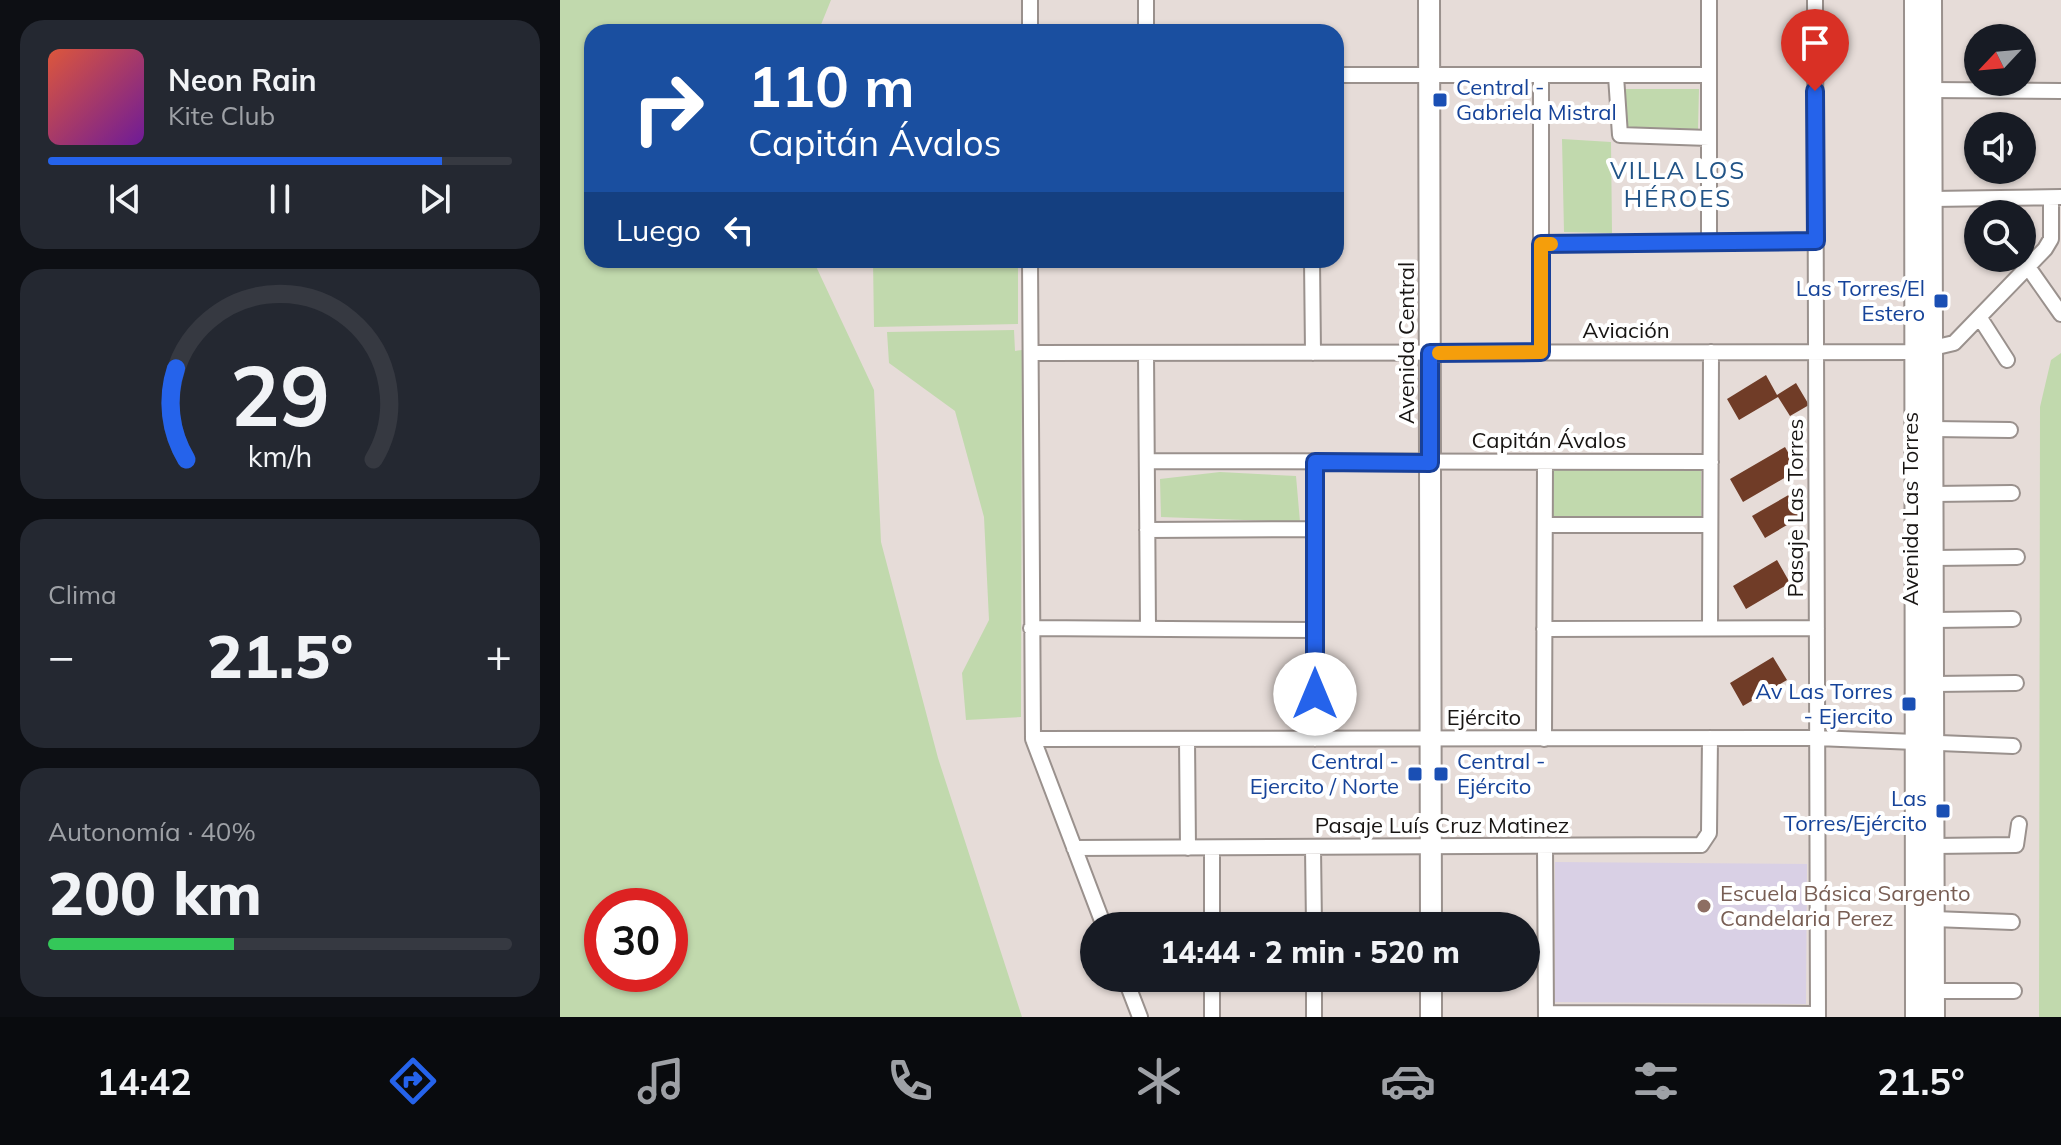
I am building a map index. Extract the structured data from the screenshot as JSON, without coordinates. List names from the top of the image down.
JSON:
{
  "streets": {
    "street": [
      "Aviación",
      "Avenida Central",
      "Capitán Ávalos",
      "Pasaje Las Torres",
      "Avenida Las Torres",
      "Ejército",
      "Pasaje Luís Cruz Matinez"
    ]
  },
  "crossings": [
    ["Aviación", "Avenida Central"],
    ["Aviación", "Pasaje Las Torres"],
    ["Aviación", "Avenida Las Torres"],
    ["Avenida Central", "Capitán Ávalos"],
    ["Avenida Central", "Ejército"],
    ["Avenida Central", "Pasaje Luís Cruz Matinez"],
    ["Pasaje Las Torres", "Ejército"],
    ["Avenida Las Torres", "Ejército"],
    ["Ejército", "Pasaje Luís Cruz Matinez"]
  ],
  "districts": ["VILLA LOS HÉROES"],
  "places": {
    "transit": [
      "Central - Gabriela Mistral",
      "Las Torres/El Estero",
      "Av Las Torres - Ejercito",
      "Central - Ejercito / Norte",
      "Central - Ejército",
      "Las Torres/Ejército"
    ],
    "other": ["Escuela Básica Sargento Candelaria Perez"]
  },
  "north": "bottom left",
  "page": {
    "turn": ["110 m", "Capitán Ávalos"],
    "song": ["Neon Rain", "Kite Club"],
    "then": "Luego",
    "tile": [
      "Clima",
      ["Autonomía · 40%", "200 km"]
    ],
    "heat": ["−", "21.5°", "+"],
    "limit": "30",
    "trip": "14:44 · 2 min · 520 m",
    "tabs": ["14:42", "21.5°"],
    "gauge": ["29", "km/h"]
  }
}
